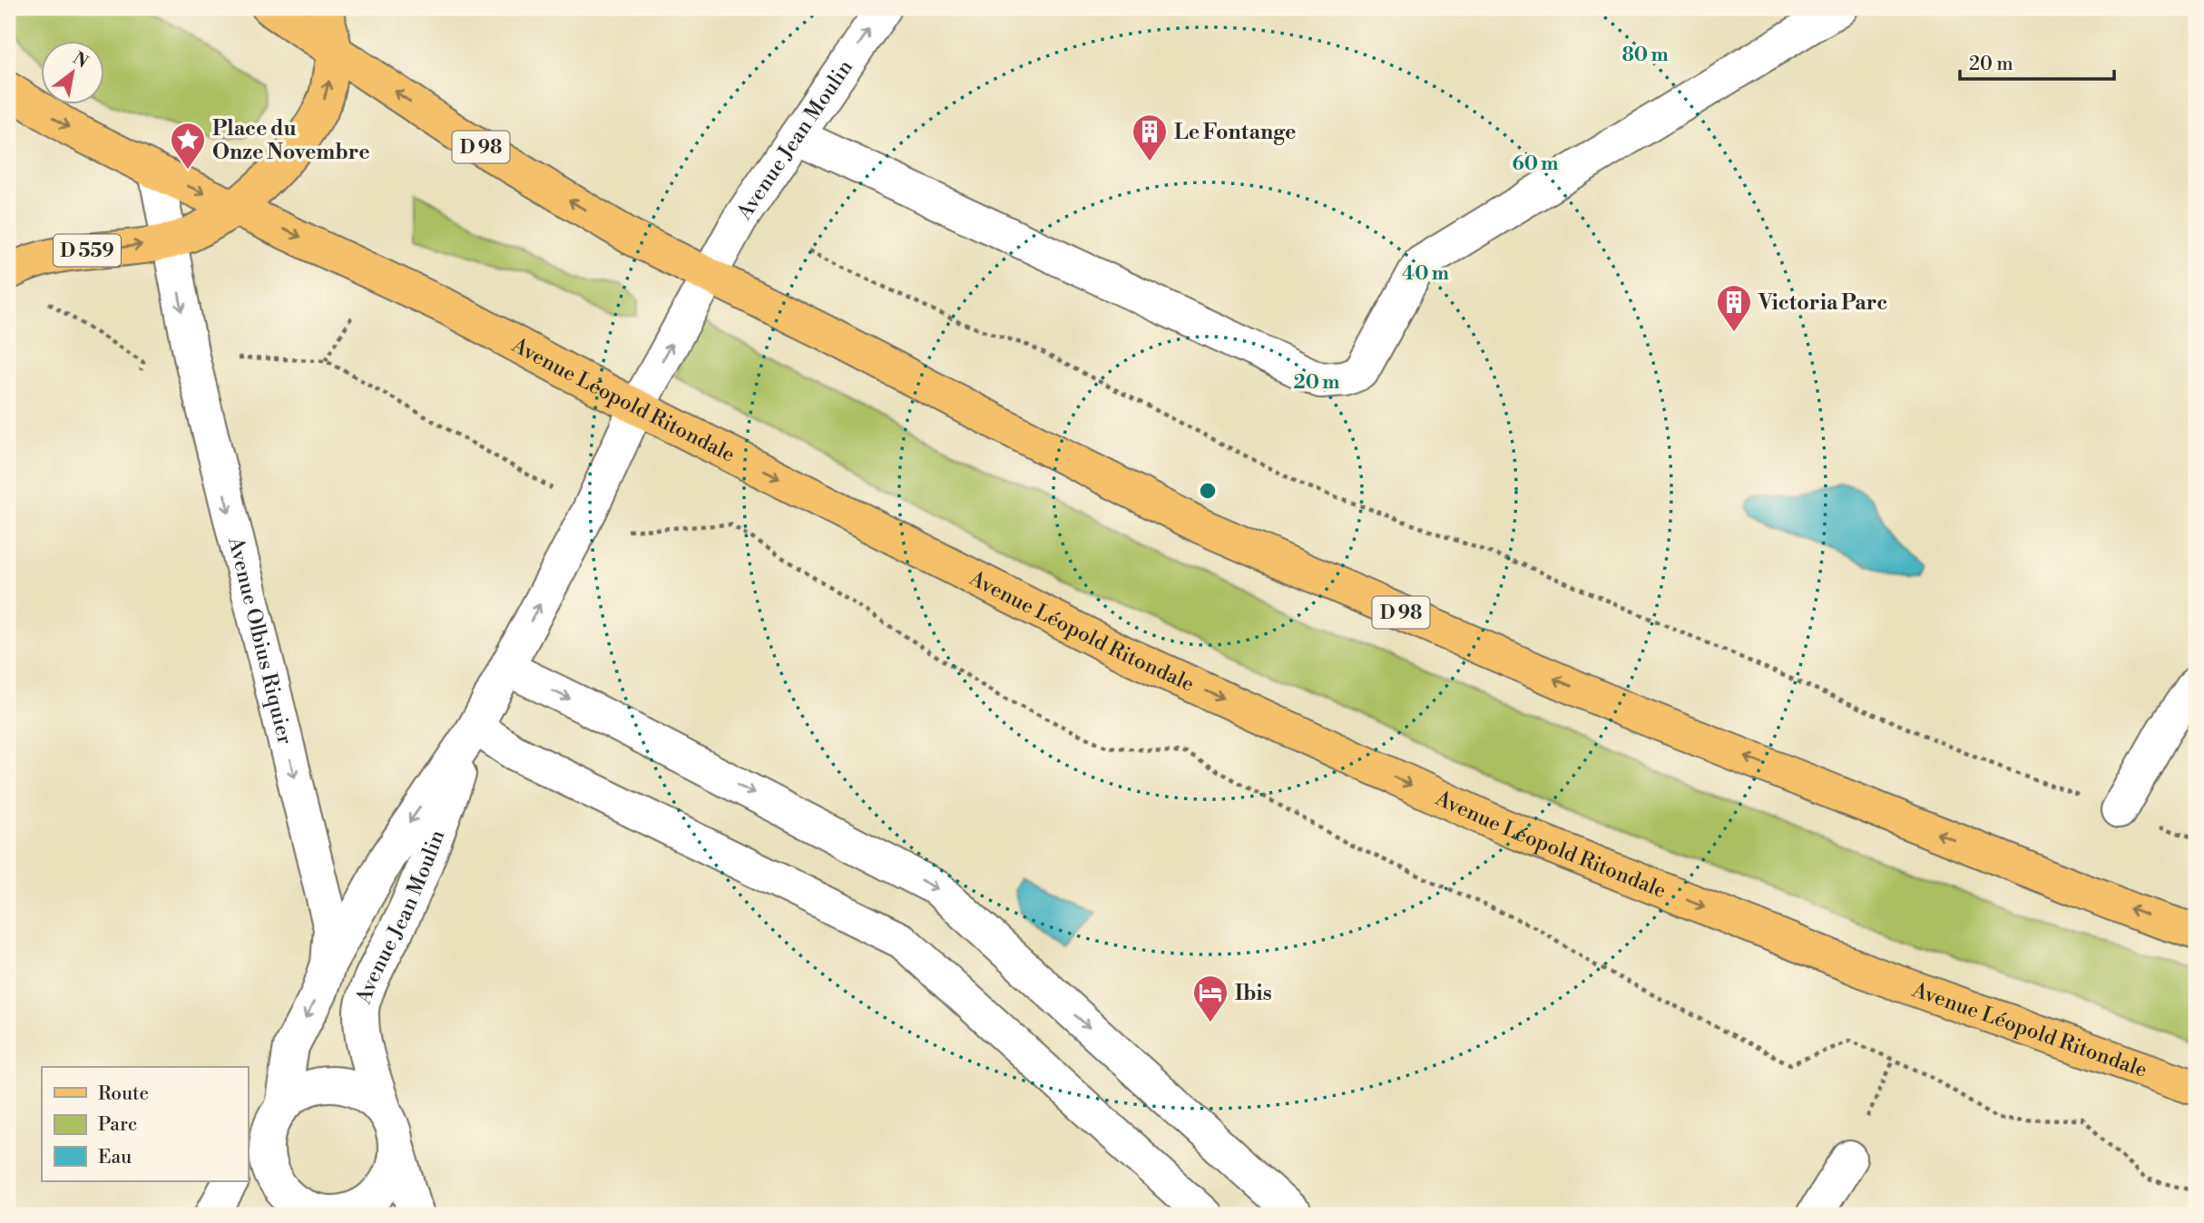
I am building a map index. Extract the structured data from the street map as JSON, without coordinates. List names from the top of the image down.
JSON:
{
  "streets": {
    "main road": ["D 98", "D 559", "Avenue Léopold Ritondale"],
    "street": ["Avenue Jean Moulin", "Avenue Olbius Riquier"]
  },
  "crossings": [
    ["Avenue Jean Moulin", "D 98"],
    ["Avenue Jean Moulin", "Avenue Léopold Ritondale"],
    ["Avenue Jean Moulin", "Avenue Olbius Riquier"],
    ["D 98", "D 559"],
    ["D 559", "Avenue Léopold Ritondale"],
    ["D 559", "Avenue Olbius Riquier"],
    ["Avenue Léopold Ritondale", "Avenue Olbius Riquier"]
  ],
  "one_way": ["Avenue Olbius Riquier"],
  "places": {
    "building": ["Le Fontange", "Victoria Parc"],
    "place": ["Place du Onze Novembre"],
    "hotel": ["Ibis"]
  },
  "legend": ["Route", "Parc", "Eau"],
  "scale_bar": "20 m",
  "north": "top right",
  "rings": [
    "80 m",
    "60 m",
    "40 m",
    "20 m"
  ]
}
